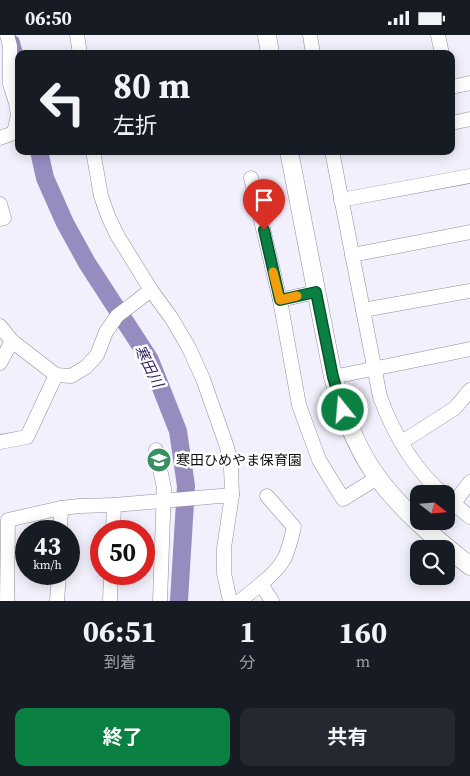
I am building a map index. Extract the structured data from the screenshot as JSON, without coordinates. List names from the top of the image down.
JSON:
{
  "water": ["寒田川"],
  "places": {
    "school or university": ["寒田ひめやま保育園"]
  },
  "north": "right",
  "page": {
    "status": "06:50",
    "turn": ["80 m", "左折"],
    "speed": "43 km/h",
    "limit": "50",
    "eta": [
      "06:51",
      "到着",
      "1",
      "分",
      "160",
      "m"
    ],
    "buttons": ["終了", "共有"]
  }
}
